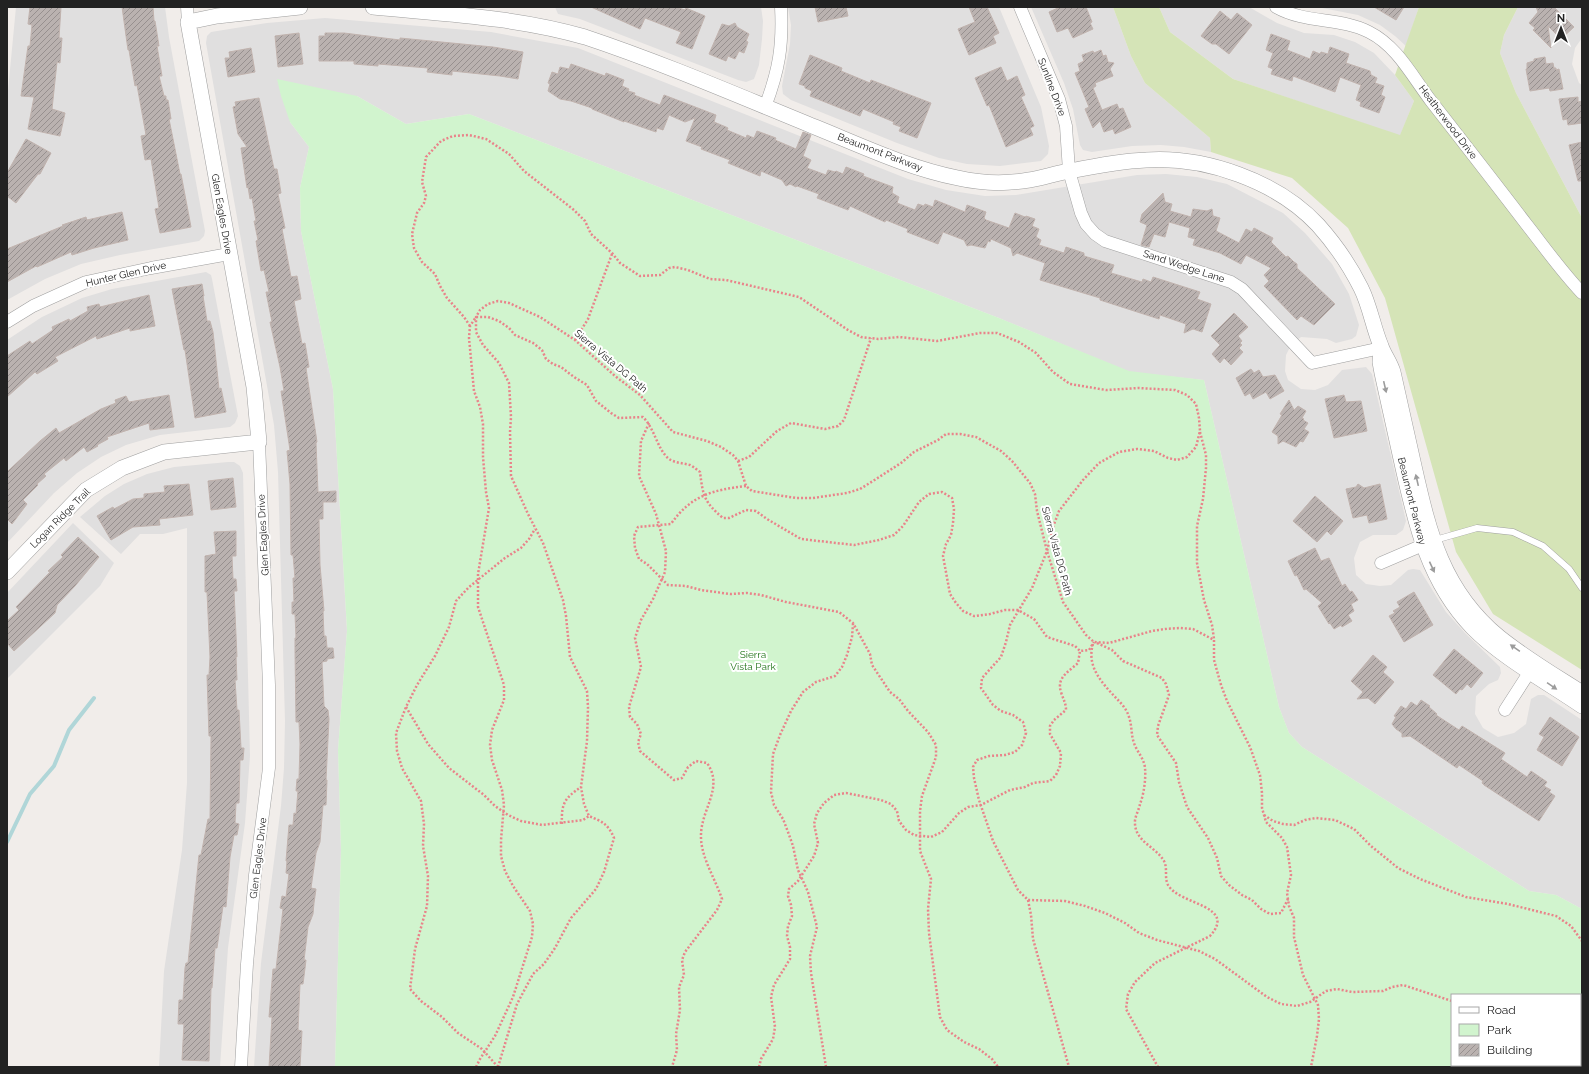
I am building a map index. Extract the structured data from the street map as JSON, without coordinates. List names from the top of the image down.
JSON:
{
  "streets": {
    "street": [
      "Sunline Drive",
      "Heatherwood Drive",
      "Beaumont Parkway",
      "Glen Eagles Drive",
      "Sand Wedge Lane",
      "Hunter Glen Drive",
      "Logan Ridge Trail"
    ],
    "path": ["Sierra Vista DG Path"]
  },
  "crossings": [
    ["Sunline Drive", "Beaumont Parkway"],
    ["Sunline Drive", "Sand Wedge Lane"],
    ["Beaumont Parkway", "Sand Wedge Lane"],
    ["Glen Eagles Drive", "Hunter Glen Drive"],
    ["Glen Eagles Drive", "Logan Ridge Trail"]
  ],
  "parks": ["Sierra Vista Park"],
  "legend": ["Road", "Park", "Building"],
  "north": "top"
}
